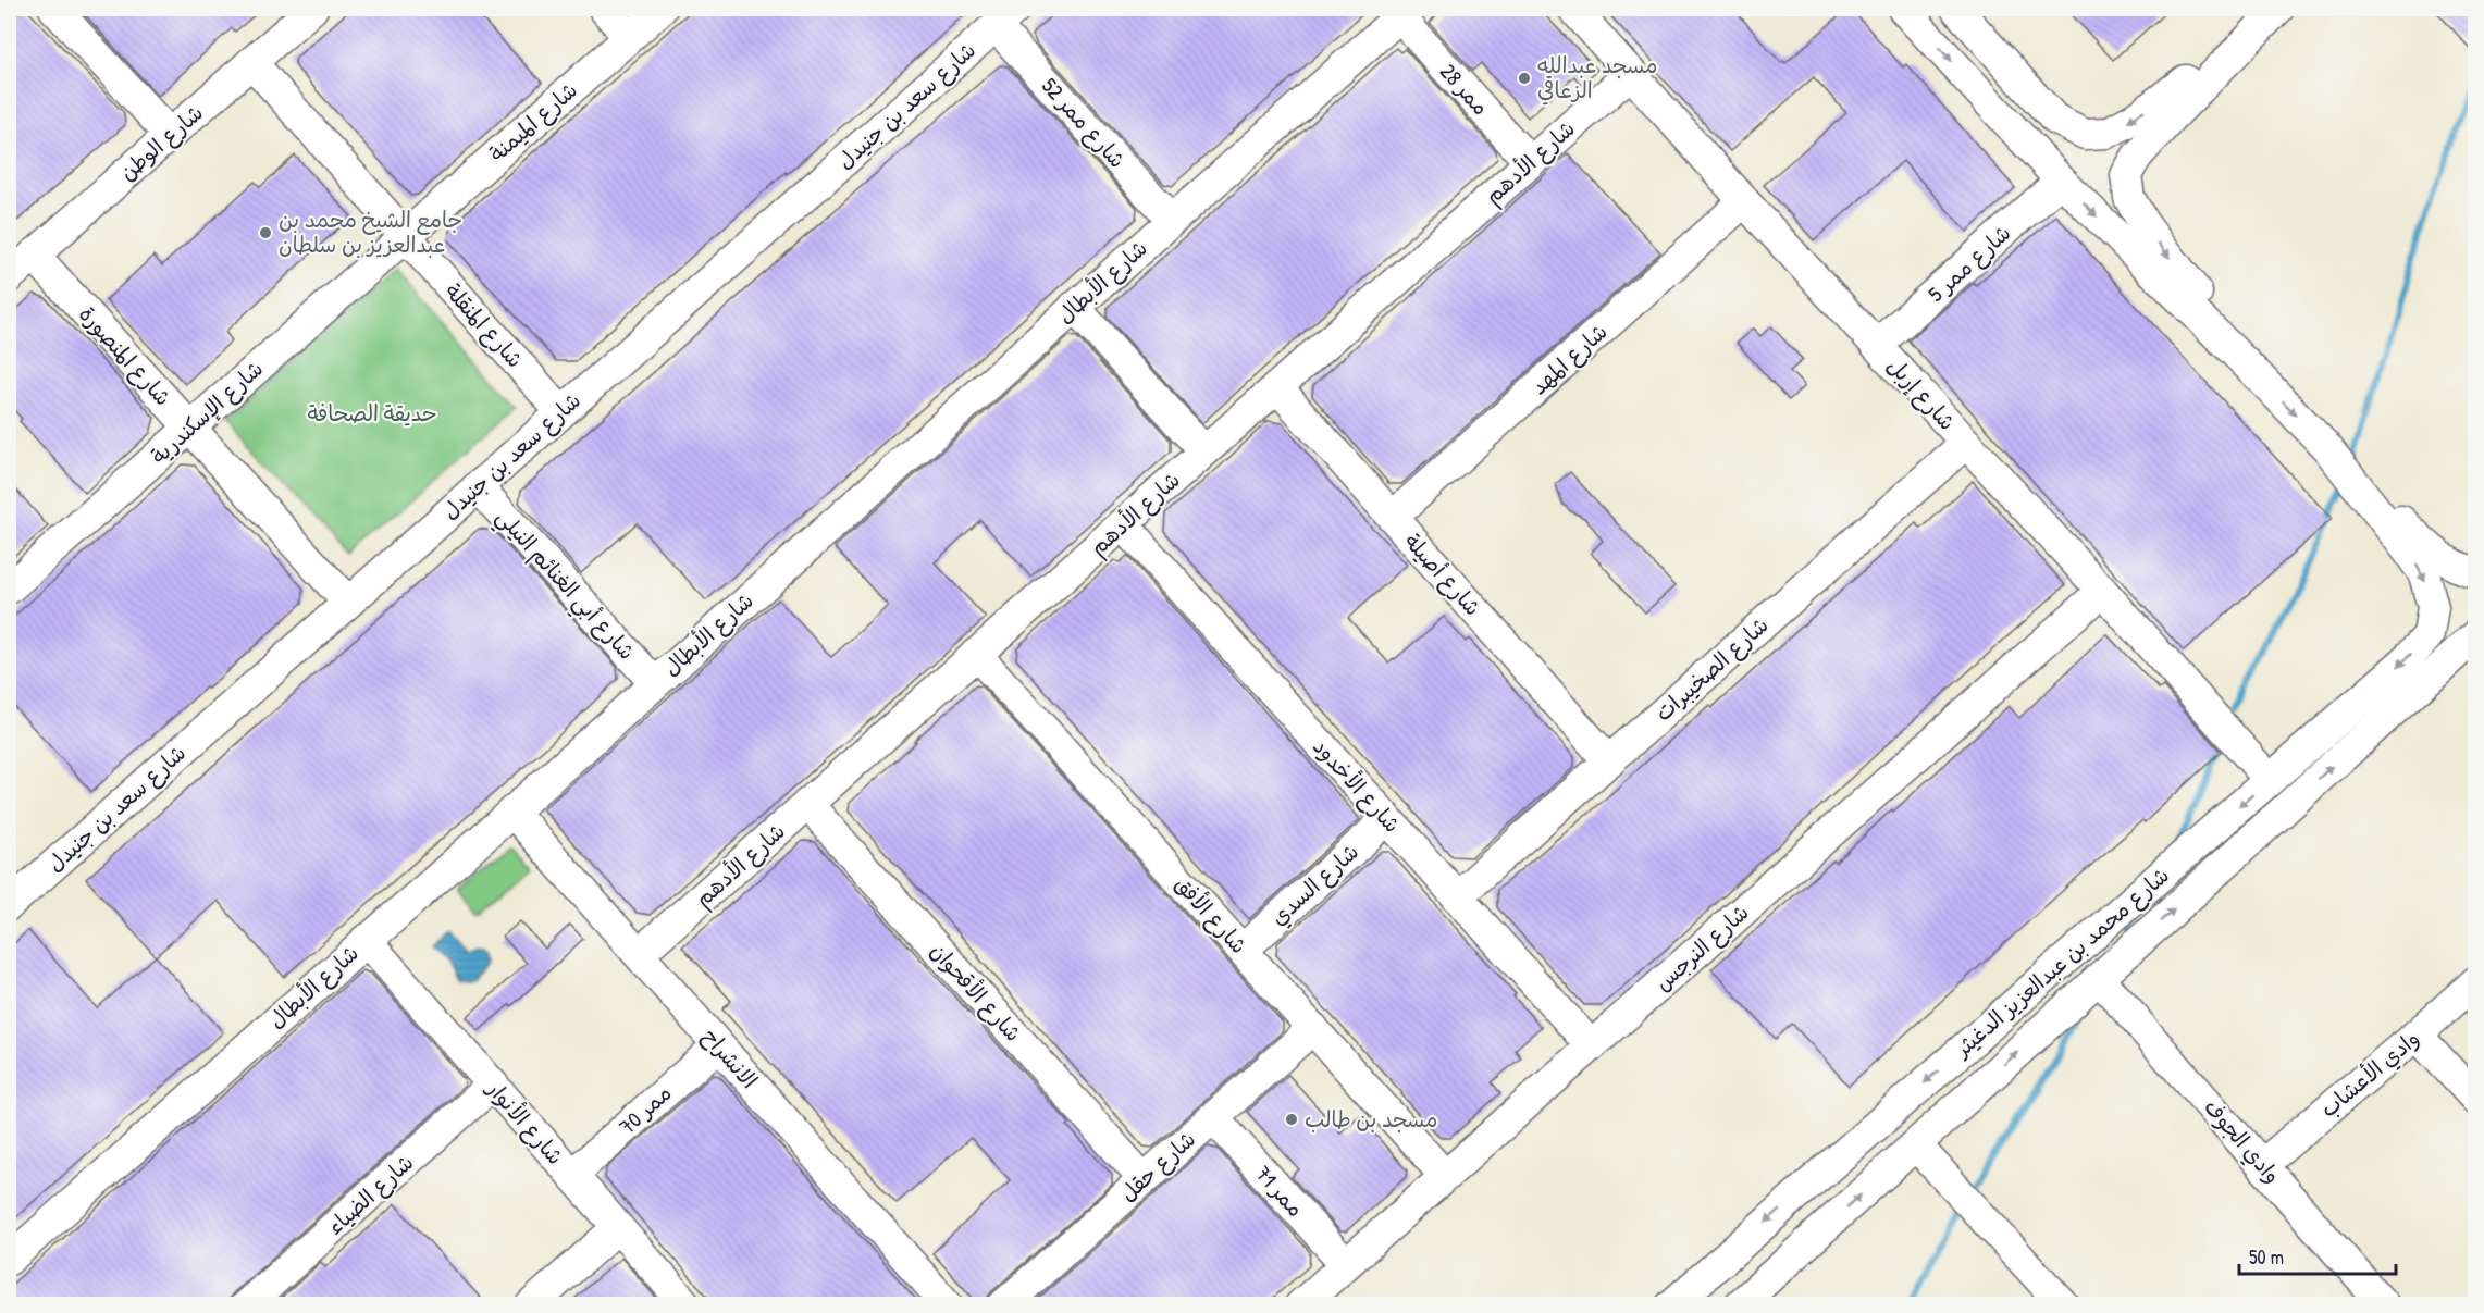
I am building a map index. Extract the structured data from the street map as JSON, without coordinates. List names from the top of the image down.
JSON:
{
  "streets": {
    "street": [
      "ممر 28",
      "شارع سعد بن جنيدل",
      "شارع الميمنة",
      "شارع ممر 52",
      "شارع الوطن",
      "شارع الأدهم",
      "شارع ممر 5",
      "شارع الأبطال",
      "شارع المنقلة",
      "شارع المنصورة",
      "شارع المهد",
      "شارع إربل",
      "شارع الإسكندرية",
      "شارع أصيلة",
      "شارع أبي الغنائم النيلي",
      "شارع الصخيبرات",
      "شارع الأخدود",
      "شارع السدي",
      "شارع الأفق",
      "شارع النرجس",
      "شارع محمد بن عبدالعزيز الدغيثر",
      "شارع الأقحوان",
      "الانشراح",
      "وادي الأعشاب",
      "ممر 70",
      "شارع الأنوار",
      "وادي الجوف",
      "شارع حقل",
      "ممر 71",
      "شارع الضياء"
    ]
  },
  "crossings": [
    ["ممر 28", "شارع الأدهم"],
    ["ممر 28", "شارع الأبطال"],
    ["شارع سعد بن جنيدل", "شارع ممر 52"],
    ["شارع سعد بن جنيدل", "شارع المنقلة"],
    ["شارع سعد بن جنيدل", "شارع المنصورة"],
    ["شارع سعد بن جنيدل", "شارع أبي الغنائم النيلي"],
    ["شارع الميمنة", "شارع المنقلة"],
    ["شارع الميمنة", "شارع الإسكندرية"],
    ["شارع ممر 52", "شارع الأبطال"],
    ["شارع الوطن", "شارع المنقلة"],
    ["شارع الوطن", "شارع المنصورة"],
    ["شارع الأدهم", "شارع إربل"],
    ["شارع الأدهم", "شارع أصيلة"],
    ["شارع الأدهم", "شارع الأخدود"],
    ["شارع الأدهم", "شارع الأفق"],
    ["شارع الأدهم", "شارع الأقحوان"],
    ["شارع الأدهم", "الانشراح"],
    ["شارع ممر 5", "شارع إربل"],
    ["شارع الأبطال", "شارع أبي الغنائم النيلي"],
    ["شارع الأبطال", "الانشراح"],
    ["شارع الأبطال", "شارع الأنوار"],
    ["شارع المنقلة", "شارع الإسكندرية"],
    ["شارع المنصورة", "شارع الإسكندرية"],
    ["شارع المهد", "شارع إربل"],
    ["شارع المهد", "شارع أصيلة"],
    ["شارع إربل", "شارع الصخيبرات"],
    ["شارع إربل", "شارع النرجس"],
    ["شارع إربل", "شارع محمد بن عبدالعزيز الدغيثر"],
    ["شارع أصيلة", "شارع الصخيبرات"],
    ["شارع الصخيبرات", "شارع الأخدود"],
    ["شارع الأخدود", "شارع السدي"],
    ["شارع الأخدود", "شارع النرجس"],
    ["شارع السدي", "شارع الأفق"],
    ["شارع الأفق", "شارع النرجس"],
    ["شارع الأفق", "شارع حقل"],
    ["شارع النرجس", "ممر 71"],
    ["شارع محمد بن عبدالعزيز الدغيثر", "وادي الجوف"],
    ["شارع الأقحوان", "شارع حقل"],
    ["الانشراح", "ممر 70"],
    ["وادي الأعشاب", "وادي الجوف"],
    ["ممر 70", "شارع الأنوار"],
    ["شارع الأنوار", "شارع الضياء"],
    ["شارع حقل", "ممر 71"]
  ],
  "parks": ["حديقة الصحافة"],
  "places": ["مسجد عبدالله الزعاقي", "جامع الشيخ محمد بن عبدالعزيز بن سلطان", "مسجد بن طالب"],
  "scale_bar": "50 m"
}
